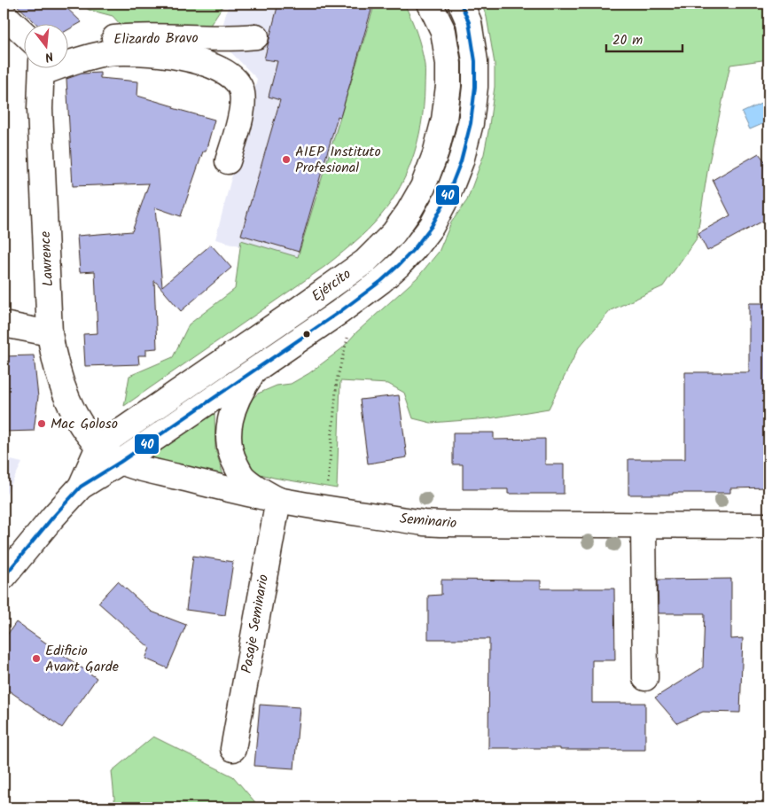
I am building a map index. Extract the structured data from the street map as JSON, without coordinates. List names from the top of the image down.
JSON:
{
  "streets": {
    "street": [
      "Elizardo Bravo",
      "Lawrence",
      "Ejército",
      "Seminario",
      "Pasaje Seminario"
    ]
  },
  "crossings": [
    ["Lawrence", "Ejército"],
    ["Lawrence", "Seminario"],
    ["Ejército", "Seminario"],
    ["Seminario", "Pasaje Seminario"]
  ],
  "places": ["AIEP Instituto Profesional", "Mac Goloso", "Edificio Avant Garde"],
  "lines": ["transit line 40"],
  "scale_bar": "20 m",
  "north": "bottom"
}
